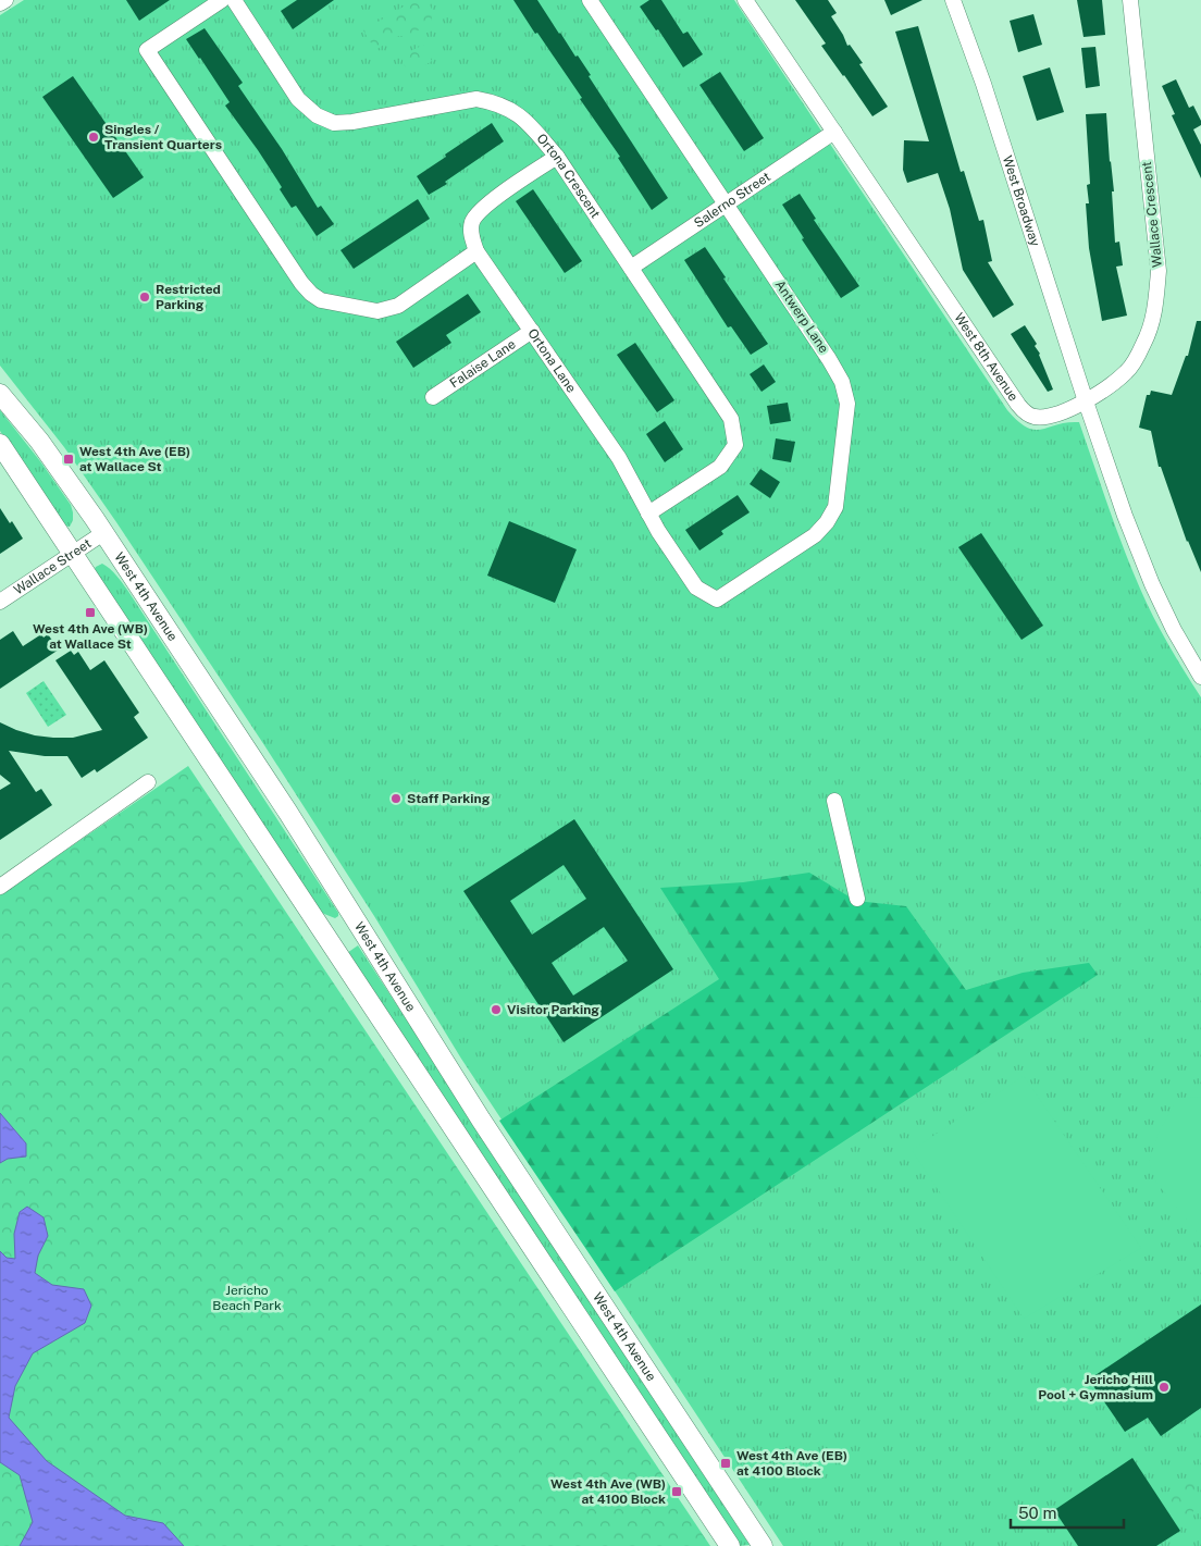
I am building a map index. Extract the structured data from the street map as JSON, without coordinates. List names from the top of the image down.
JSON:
{
  "streets": {
    "main road": ["West 4th Avenue"],
    "street": [
      "Ortona Crescent",
      "Salerno Street",
      "West Broadway",
      "Wallace Crescent",
      "Antwerp Lane",
      "West 8th Avenue",
      "Ortona Lane",
      "Falaise Lane",
      "Wallace Street"
    ]
  },
  "crossings": [
    ["Ortona Crescent", "Salerno Street"],
    ["Ortona Crescent", "Ortona Lane"],
    ["Salerno Street", "Antwerp Lane"],
    ["Salerno Street", "West 8th Avenue"],
    ["West Broadway", "Wallace Crescent"],
    ["West Broadway", "West 8th Avenue"],
    ["Wallace Crescent", "West 8th Avenue"],
    ["Antwerp Lane", "Ortona Lane"],
    ["Ortona Lane", "Falaise Lane"],
    ["Wallace Street", "West 4th Avenue"]
  ],
  "parks": ["Jericho Beach Park"],
  "places": {
    "other": [
      "Singles / Transient Quarters",
      "Restricted Parking",
      "Staff Parking",
      "Visitor Parking",
      "Jericho Hill Pool + Gymnasium"
    ],
    "transit": [
      "West 4th Ave (EB) at Wallace St",
      "West 4th Ave (WB) at Wallace St",
      "West 4th Ave (EB) at 4100 Block",
      "West 4th Ave (WB) at 4100 Block"
    ]
  },
  "scale_bar": "50 m"
}
